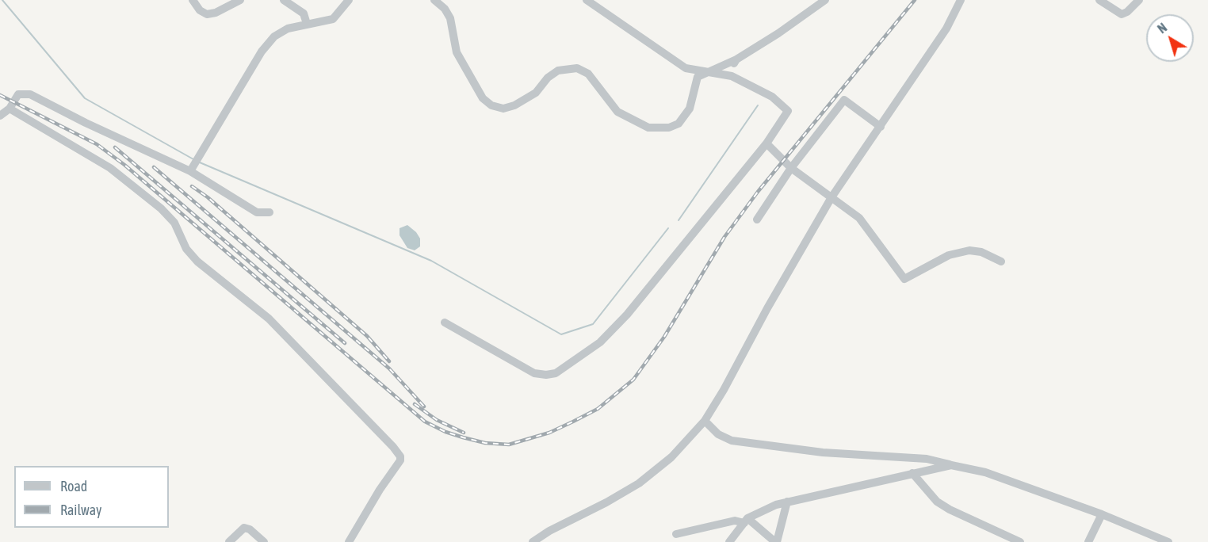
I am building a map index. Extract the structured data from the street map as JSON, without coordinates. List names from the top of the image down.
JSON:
{
  "legend": ["Road", "Railway"],
  "north": "top left"
}
